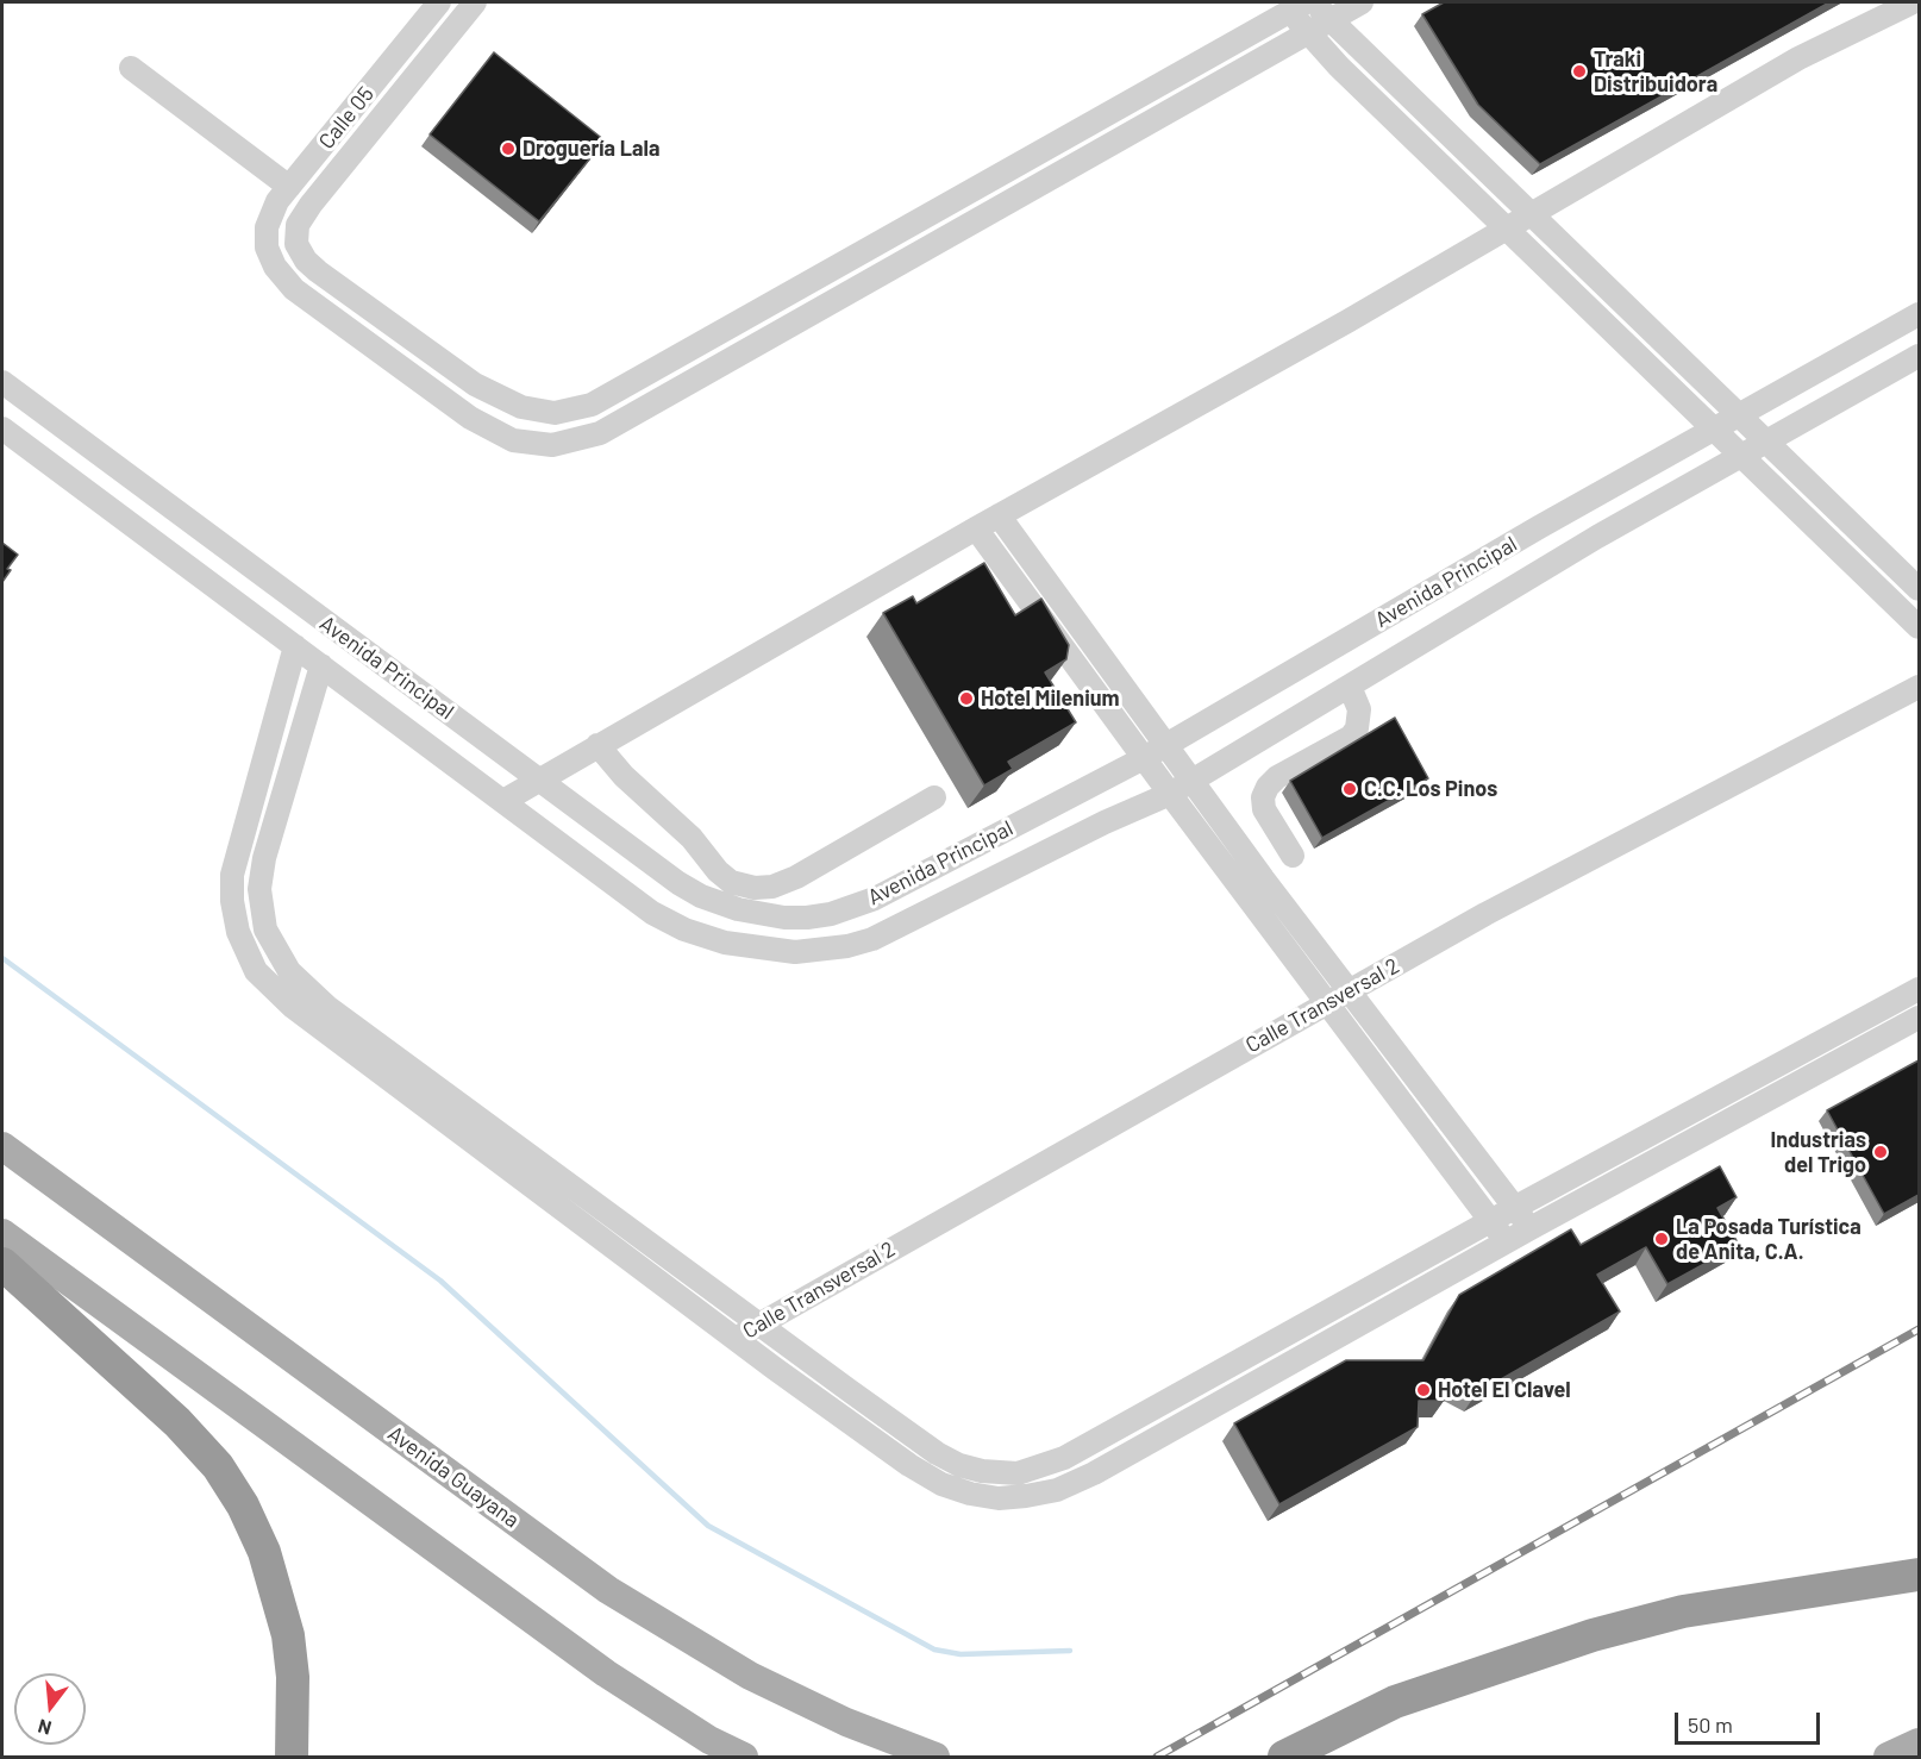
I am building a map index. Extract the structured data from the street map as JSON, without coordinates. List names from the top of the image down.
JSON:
{
  "streets": {
    "main road": ["Avenida Guayana"],
    "street": ["Calle 05", "Avenida Principal", "Calle Transversal 2"]
  },
  "places": [
    "Traki Distribuidora",
    "Droguería Lala",
    "Hotel Milenium",
    "C.C. Los Pinos",
    "Industrias del Trigo",
    "La Posada Turística de Anita, C.A.",
    "Hotel El Clavel"
  ],
  "scale_bar": "50 m",
  "north": "bottom"
}
